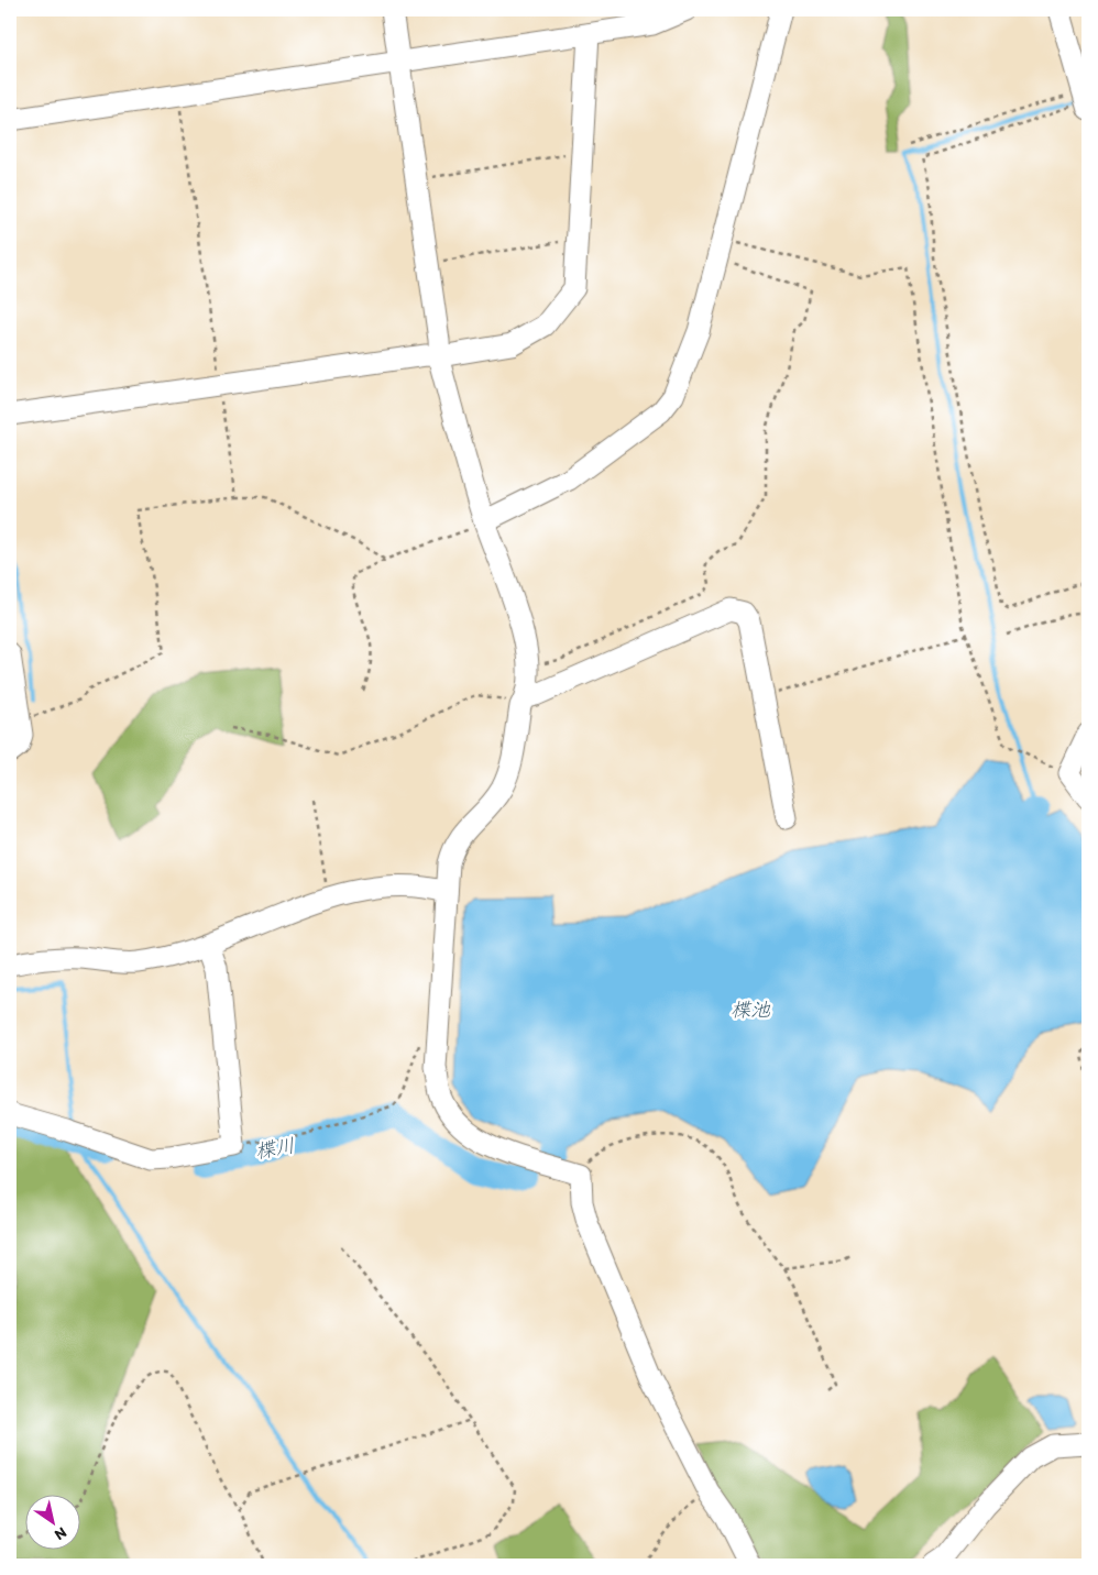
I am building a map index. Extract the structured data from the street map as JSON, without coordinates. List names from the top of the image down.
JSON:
{
  "water": ["楪池", "楪川"],
  "north": "bottom right"
}
